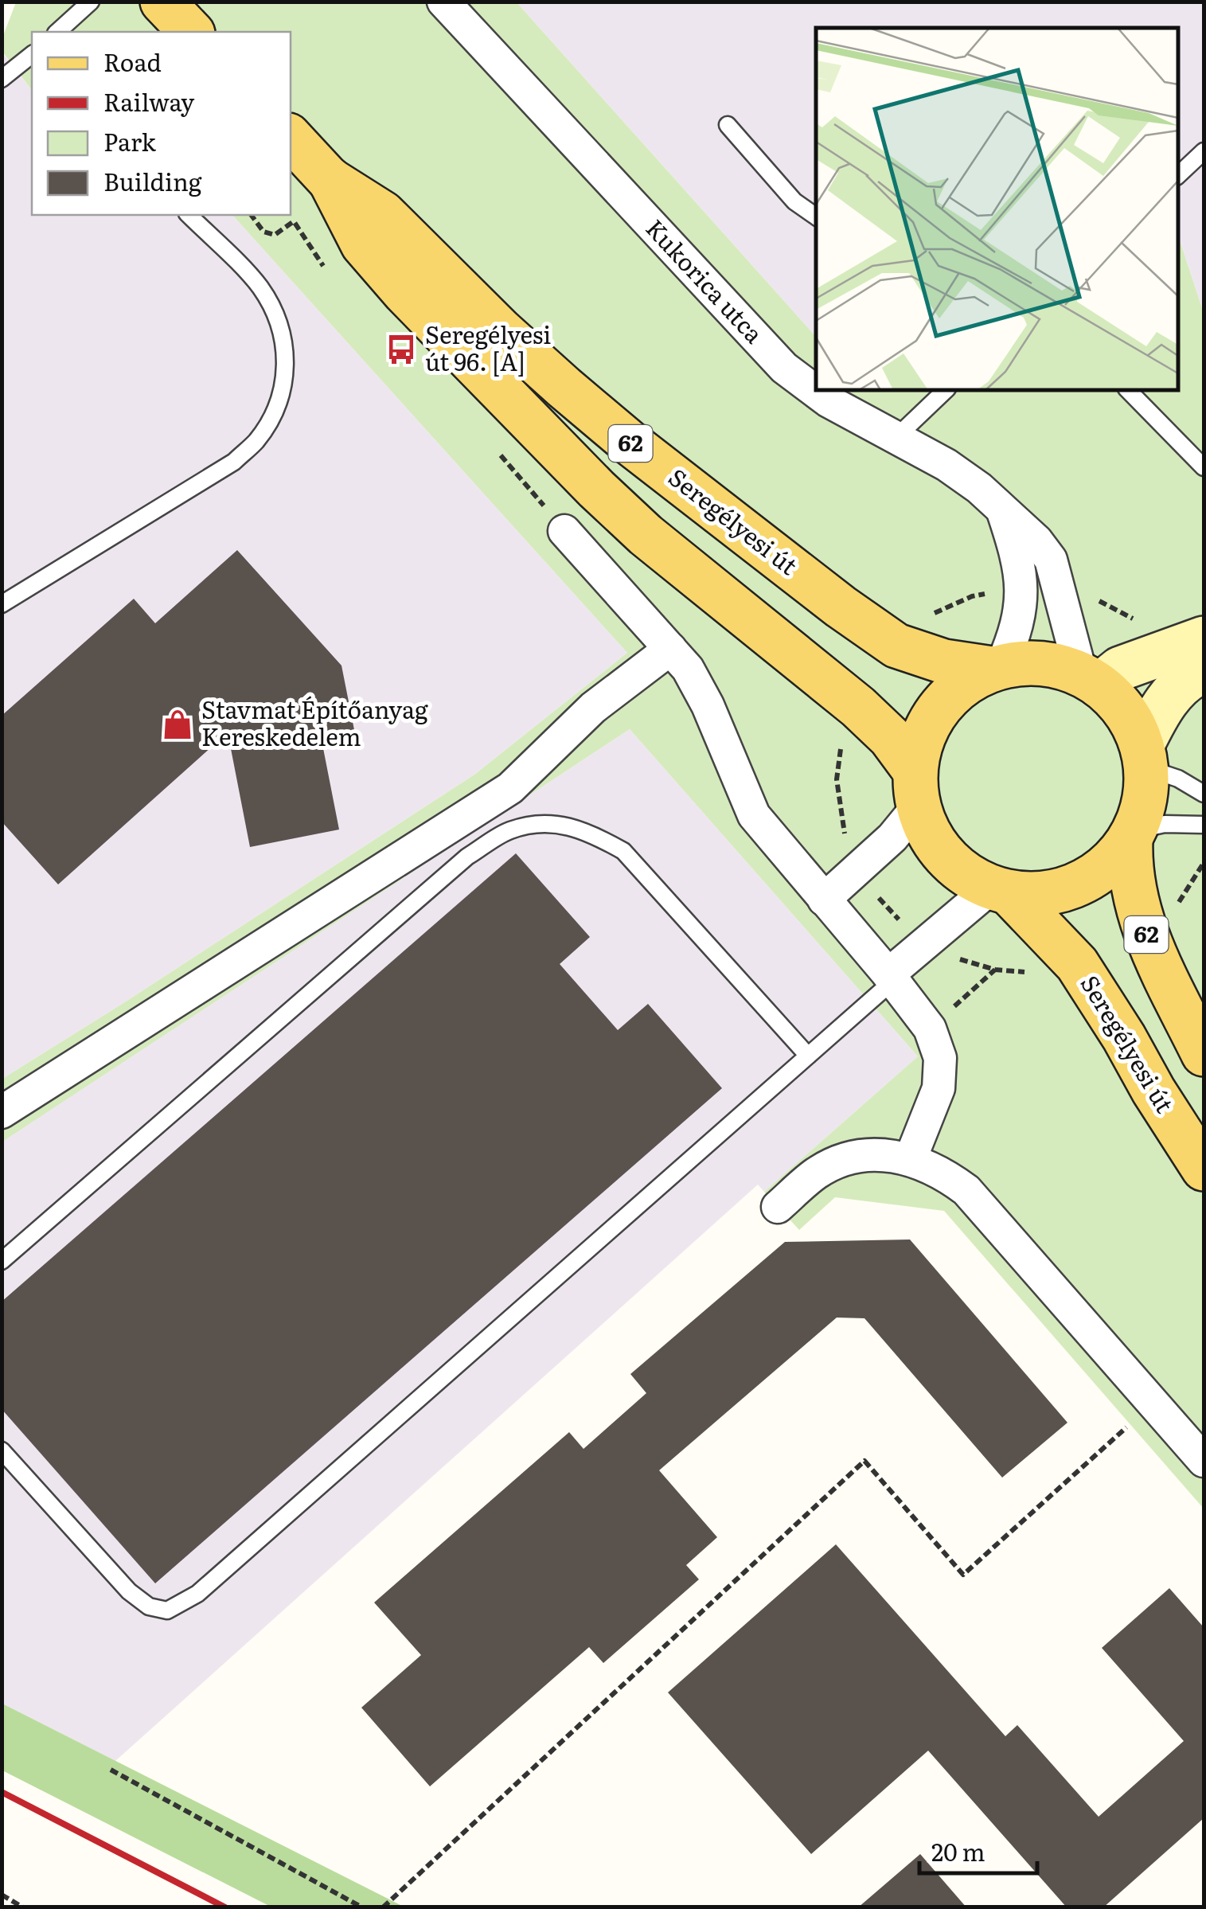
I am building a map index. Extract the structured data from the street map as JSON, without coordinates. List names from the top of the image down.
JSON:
{
  "streets": {
    "main road": ["62", "Seregélyesi út"],
    "street": ["Kukorica utca"]
  },
  "crossings": [
    ["Kukorica utca", "62"],
    ["Kukorica utca", "Seregélyesi út"],
    ["62", "Seregélyesi út"]
  ],
  "places": {
    "bus stop": ["Seregélyesi út 96. [A]"],
    "shop": ["Stavmat Építőanyag Kereskedelem"]
  },
  "legend": [
    "Road",
    "Railway",
    "Park",
    "Building"
  ],
  "scale_bar": "20 m"
}
